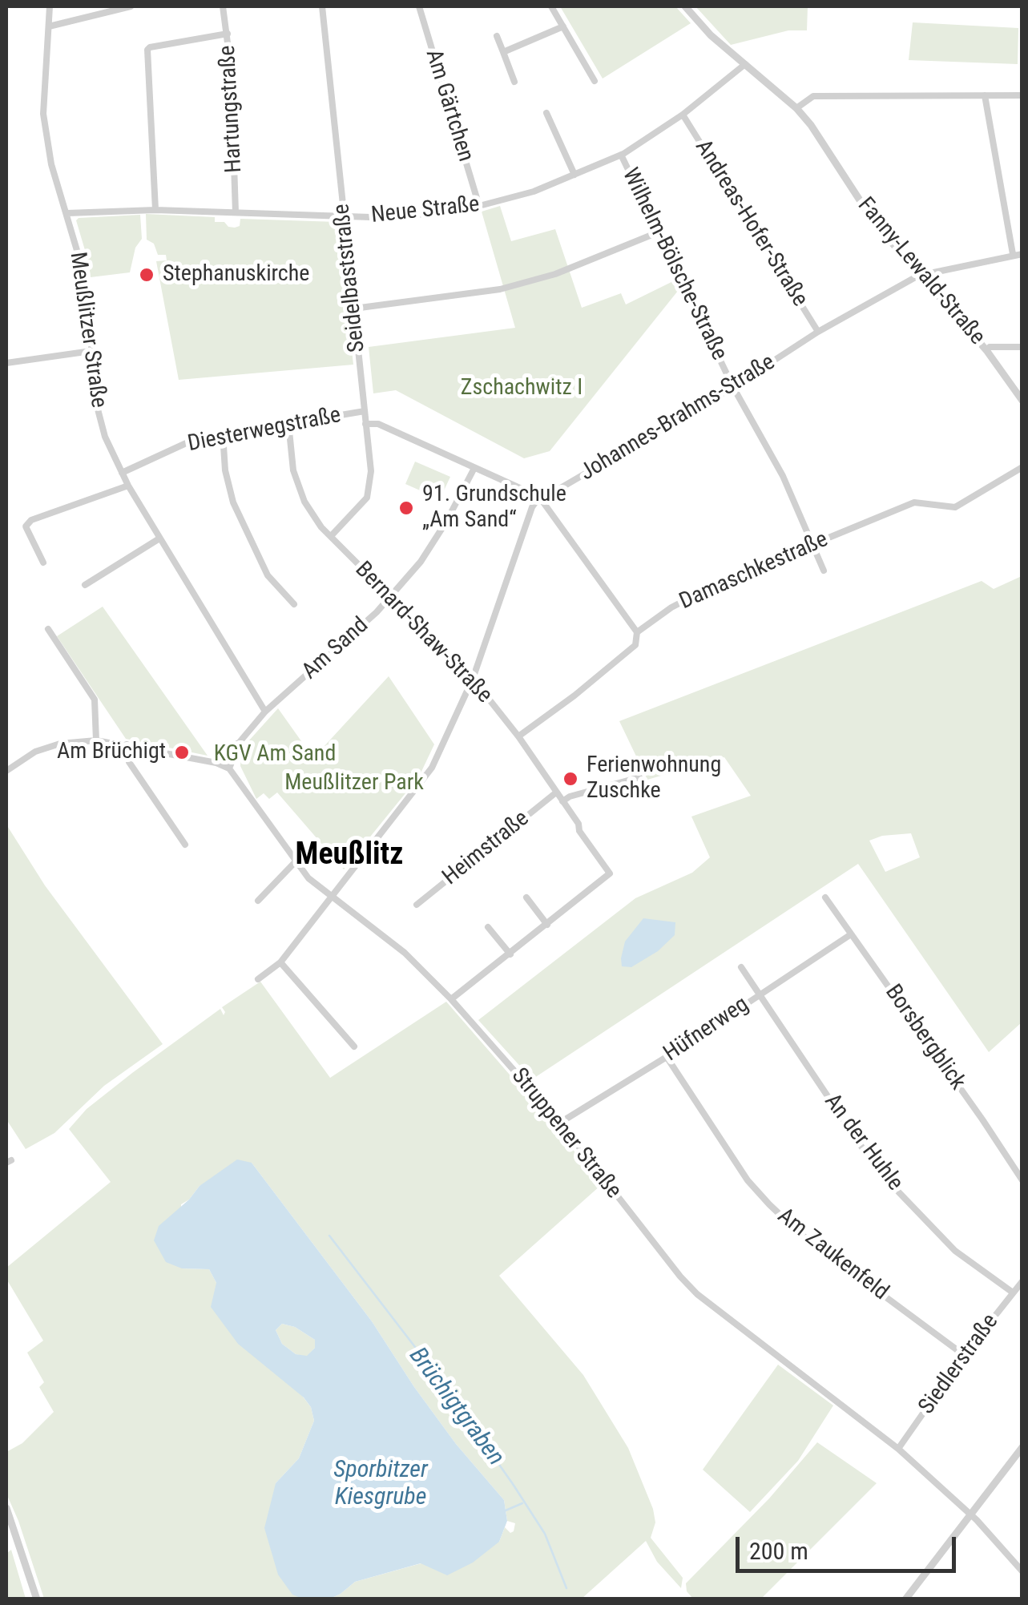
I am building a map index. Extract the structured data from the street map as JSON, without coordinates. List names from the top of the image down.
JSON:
{
  "streets": {
    "street": [
      "Am Gärtchen",
      "Hartungstraße",
      "Neue Straße",
      "Andreas-Hofer-Straße",
      "Wilhelm-Bölsche-Straße",
      "Fanny-Lewald-Straße",
      "Seidelbaststraße",
      "Meußlitzer Straße",
      "Johannes-Brahms-Straße",
      "Diesterwegstraße",
      "Damaschkestraße",
      "Bernard-Shaw-Straße",
      "Am Sand",
      "Heimstraße",
      "Hüfnerweg",
      "Borsbergblick",
      "Struppener Straße",
      "An der Huhle",
      "Am Zaukenfeld",
      "Siedlerstraße"
    ]
  },
  "crossings": [
    ["Am Gärtchen", "Neue Straße"],
    ["Hartungstraße", "Neue Straße"],
    ["Neue Straße", "Andreas-Hofer-Straße"],
    ["Neue Straße", "Wilhelm-Bölsche-Straße"],
    ["Neue Straße", "Fanny-Lewald-Straße"],
    ["Neue Straße", "Seidelbaststraße"],
    ["Neue Straße", "Meußlitzer Straße"],
    ["Andreas-Hofer-Straße", "Johannes-Brahms-Straße"],
    ["Wilhelm-Bölsche-Straße", "Johannes-Brahms-Straße"],
    ["Wilhelm-Bölsche-Straße", "Damaschkestraße"],
    ["Fanny-Lewald-Straße", "Johannes-Brahms-Straße"],
    ["Seidelbaststraße", "Diesterwegstraße"],
    ["Seidelbaststraße", "Bernard-Shaw-Straße"],
    ["Meußlitzer Straße", "Diesterwegstraße"],
    ["Meußlitzer Straße", "Am Sand"],
    ["Diesterwegstraße", "Bernard-Shaw-Straße"],
    ["Damaschkestraße", "Bernard-Shaw-Straße"],
    ["Bernard-Shaw-Straße", "Am Sand"],
    ["Bernard-Shaw-Straße", "Heimstraße"],
    ["Am Sand", "Struppener Straße"],
    ["Hüfnerweg", "Borsbergblick"],
    ["Hüfnerweg", "Struppener Straße"],
    ["Hüfnerweg", "An der Huhle"],
    ["Hüfnerweg", "Am Zaukenfeld"],
    ["Struppener Straße", "Siedlerstraße"],
    ["An der Huhle", "Siedlerstraße"],
    ["Am Zaukenfeld", "Siedlerstraße"]
  ],
  "districts": ["Meußlitz"],
  "water": ["Brüchigtgraben", "Sporbitzer Kiesgrube"],
  "parks": ["Zschachwitz I", "KGV Am Sand", "Meußlitzer Park"],
  "places": [
    "Stephanuskirche",
    "91. Grundschule „Am Sand“",
    "Am Brüchigt",
    "Ferienwohnung Zuschke"
  ],
  "scale_bar": "200 m"
}
